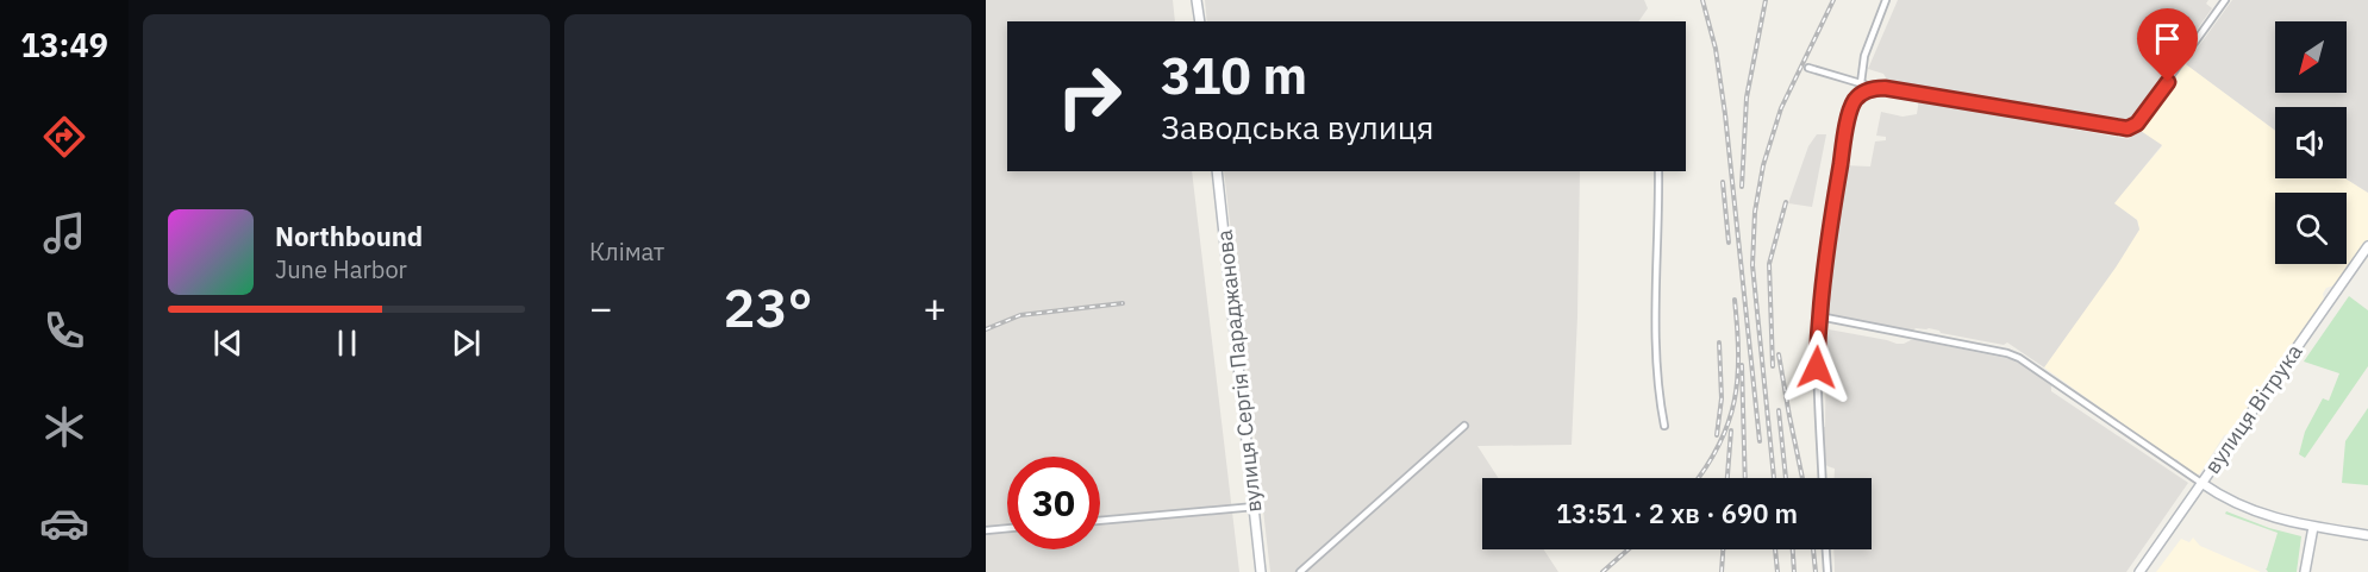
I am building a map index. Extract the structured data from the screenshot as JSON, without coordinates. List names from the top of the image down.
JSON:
{
  "streets": {
    "main road": ["вулиця Сергія Параджанова", "вулиця Вітрука"]
  },
  "north": "bottom left",
  "page": {
    "tabs": "13:49",
    "tile": "Клімат",
    "turn": ["310 m", "Заводська вулиця"],
    "song": ["Northbound", "June Harbor"],
    "heat": ["−", "23°", "+"],
    "limit": "30",
    "trip": "13:51 · 2 хв · 690 m"
  }
}
